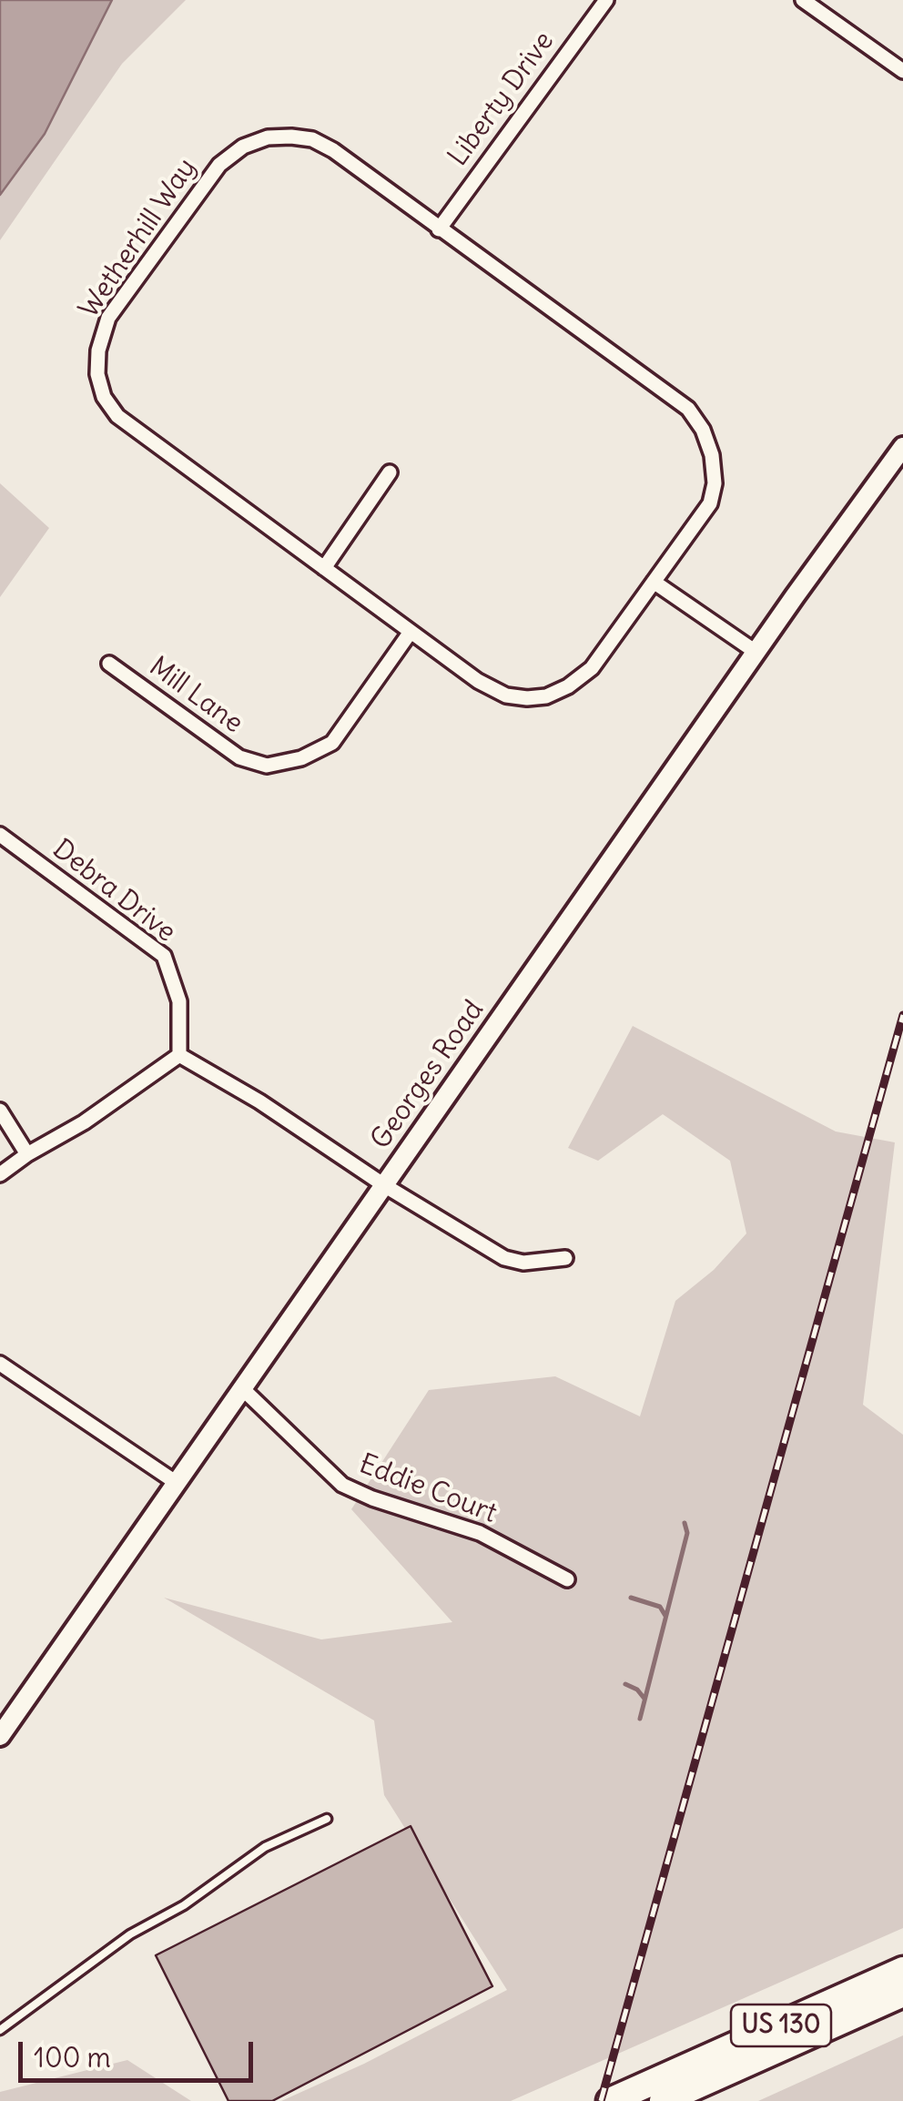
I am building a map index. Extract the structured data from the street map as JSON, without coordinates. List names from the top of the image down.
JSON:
{
  "streets": {
    "highway": ["US 130"],
    "street": [
      "Liberty Drive",
      "Wetherhill Way",
      "Mill Lane",
      "Debra Drive",
      "Georges Road",
      "Eddie Court"
    ]
  },
  "crossings": [
    ["Liberty Drive", "Wetherhill Way"],
    ["Wetherhill Way", "Mill Lane"],
    ["Georges Road", "Eddie Court"]
  ],
  "scale_bar": "100 m"
}
